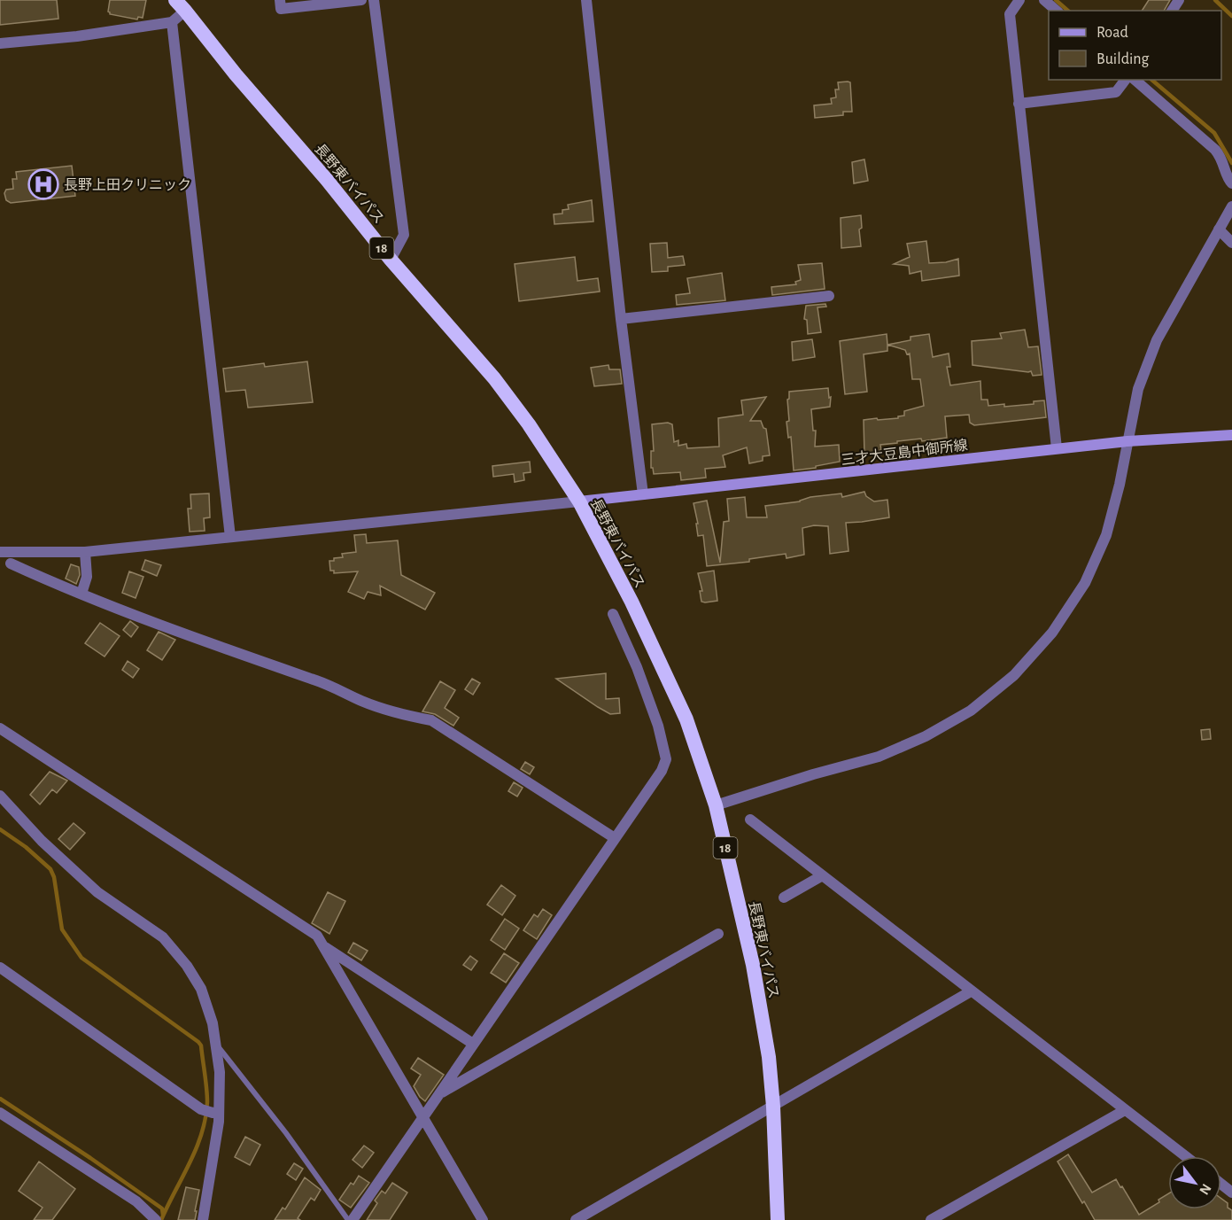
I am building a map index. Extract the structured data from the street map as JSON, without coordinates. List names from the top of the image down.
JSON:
{
  "streets": {
    "highway": ["長野東バイパス", "18"],
    "main road": ["三才大豆島中御所線"]
  },
  "crossings": [
    ["長野東バイパス", "三才大豆島中御所線"]
  ],
  "places": {
    "hospital": ["長野上田クリニック"]
  },
  "legend": ["Road", "Building"],
  "north": "bottom right"
}
